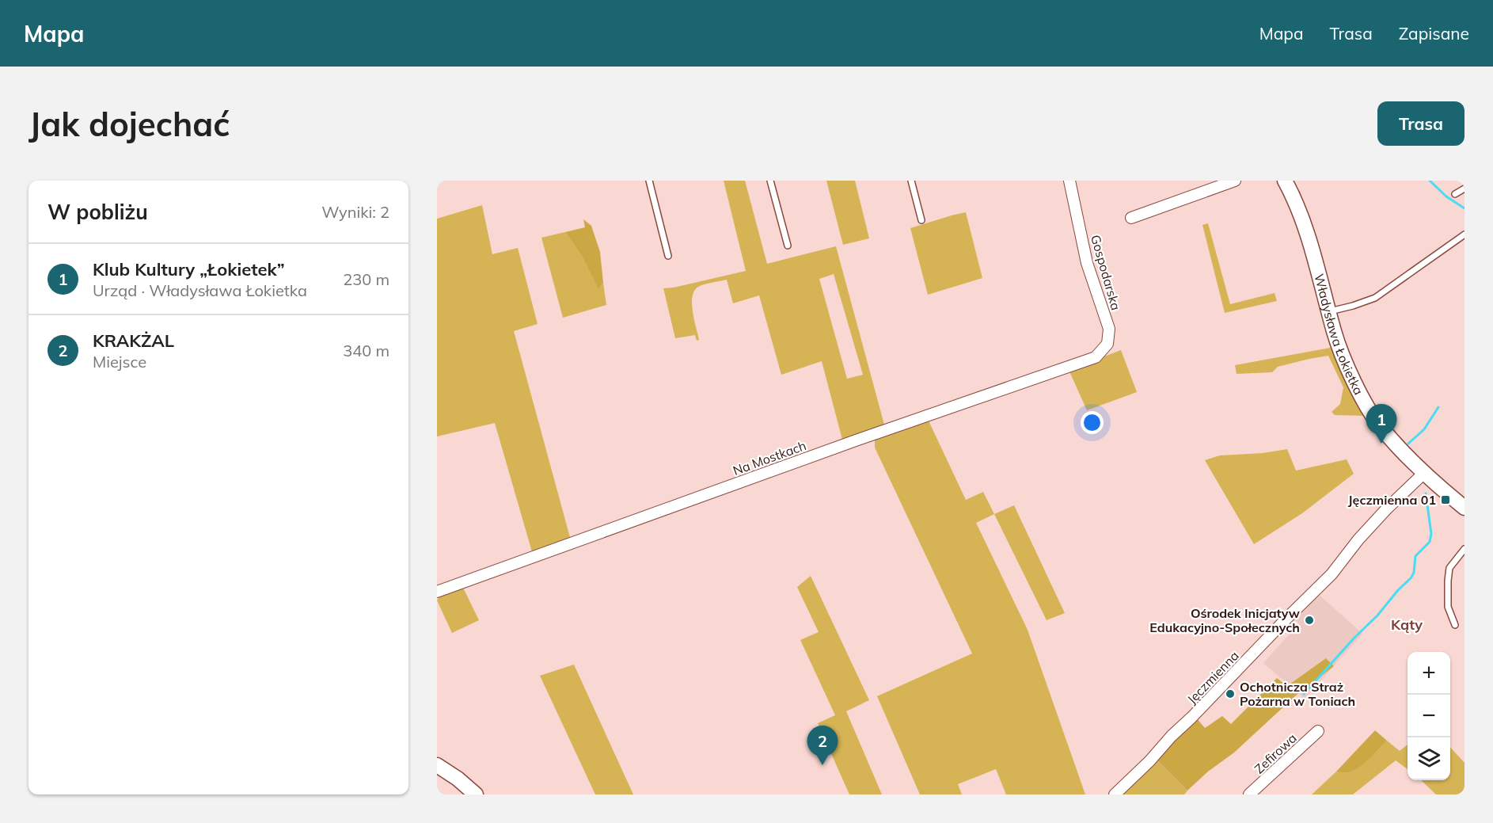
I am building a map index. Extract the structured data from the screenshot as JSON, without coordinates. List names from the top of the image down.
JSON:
{
  "streets": {
    "street": [
      "Gospodarska",
      "Władysława Łokietka",
      "Na Mostkach",
      "Jęczmienna",
      "Zefirowa"
    ]
  },
  "crossings": [
    ["Gospodarska", "Na Mostkach"],
    ["Władysława Łokietka", "Jęczmienna"]
  ],
  "districts": ["Kąty"],
  "places": {
    "transit": ["Jęczmienna 01"],
    "other": ["Ośrodek Inicjatyw Edukacyjno-Społecznych", "Ochotnicza Straż Pożarna w Toniach"]
  },
  "page": {
    "header": "Mapa",
    "nav": ["Mapa", "Trasa", "Zapisane"],
    "buttons": "Trasa",
    "title": "Jak dojechać",
    "heading": ["W pobliżu", "Wyniki: 2"],
    "list": [
      {
        "mark": "1",
        "name": "Klub Kultury „Łokietek”",
        "note": "Urząd · Władysława Łokietka",
        "value": "230 m"
      },
      {
        "mark": "2",
        "name": "KRAKŻAL",
        "note": "Miejsce",
        "value": "340 m"
      }
    ],
    "pins": ["1", "2"],
    "map_buttons": ["+", "−"]
  }
}
